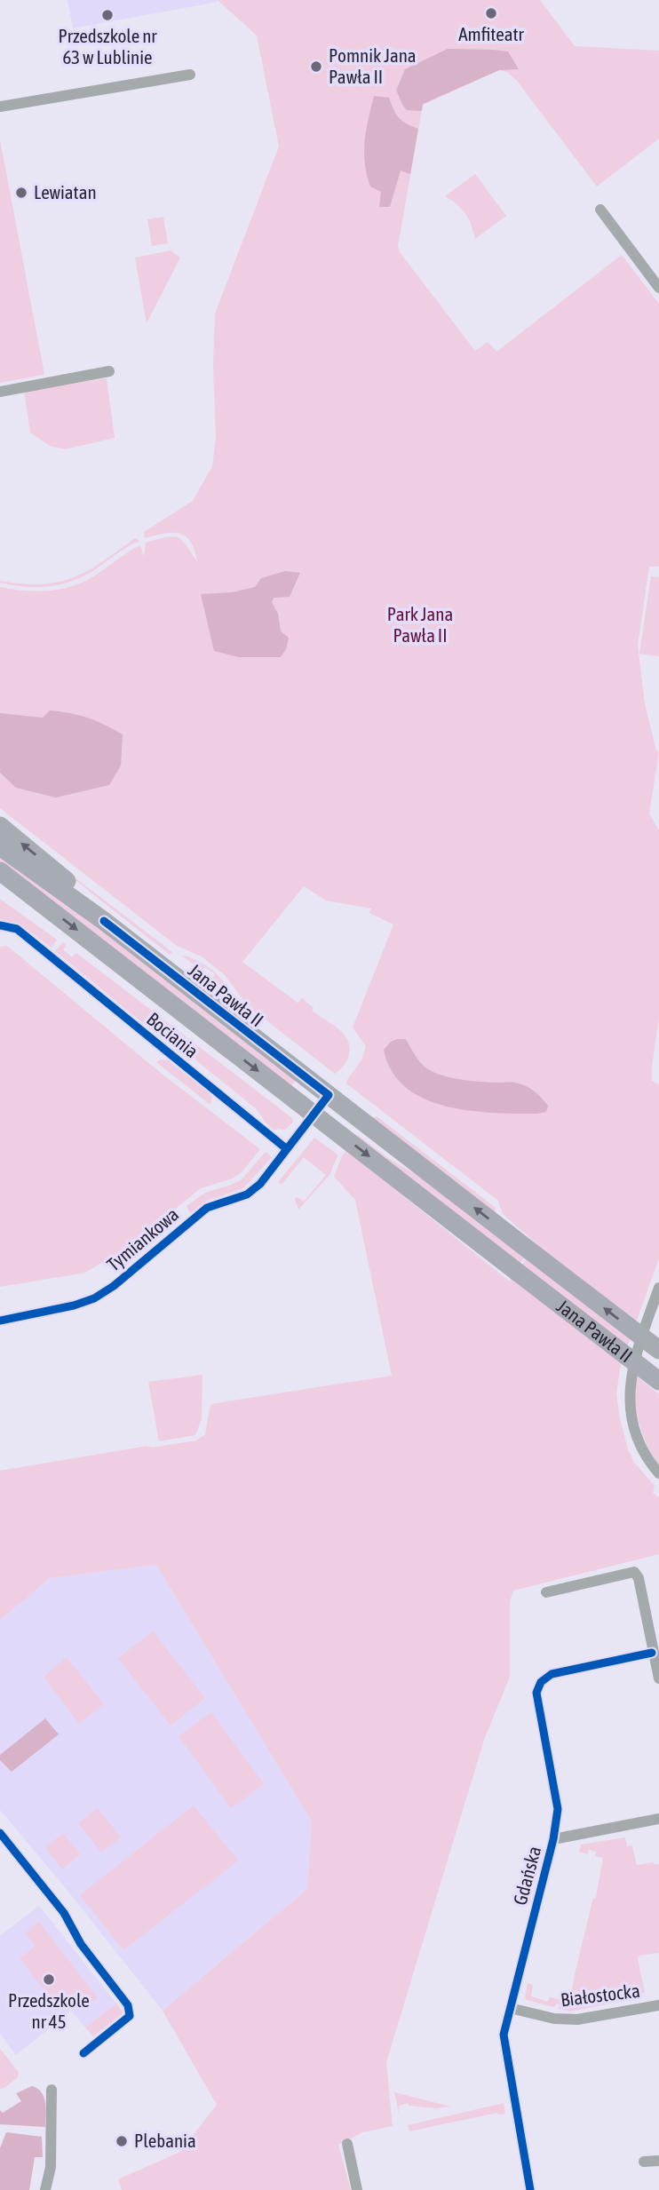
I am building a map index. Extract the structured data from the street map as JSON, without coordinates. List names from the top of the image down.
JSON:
{
  "streets": {
    "main road": ["Jana Pawła II"],
    "street": [
      "Bociania",
      "Tymiankowa",
      "Gdańska",
      "Białostocka"
    ]
  },
  "crossings": [
    ["Bociania", "Tymiankowa"],
    ["Gdańska", "Białostocka"]
  ],
  "parks": ["Park Jana Pawła II"],
  "places": [
    "Amfiteatr",
    "Przedszkole nr 63 w Lublinie",
    "Pomnik Jana Pawła II",
    "Lewiatan",
    "Przedszkole nr 45",
    "Plebania"
  ]
}
